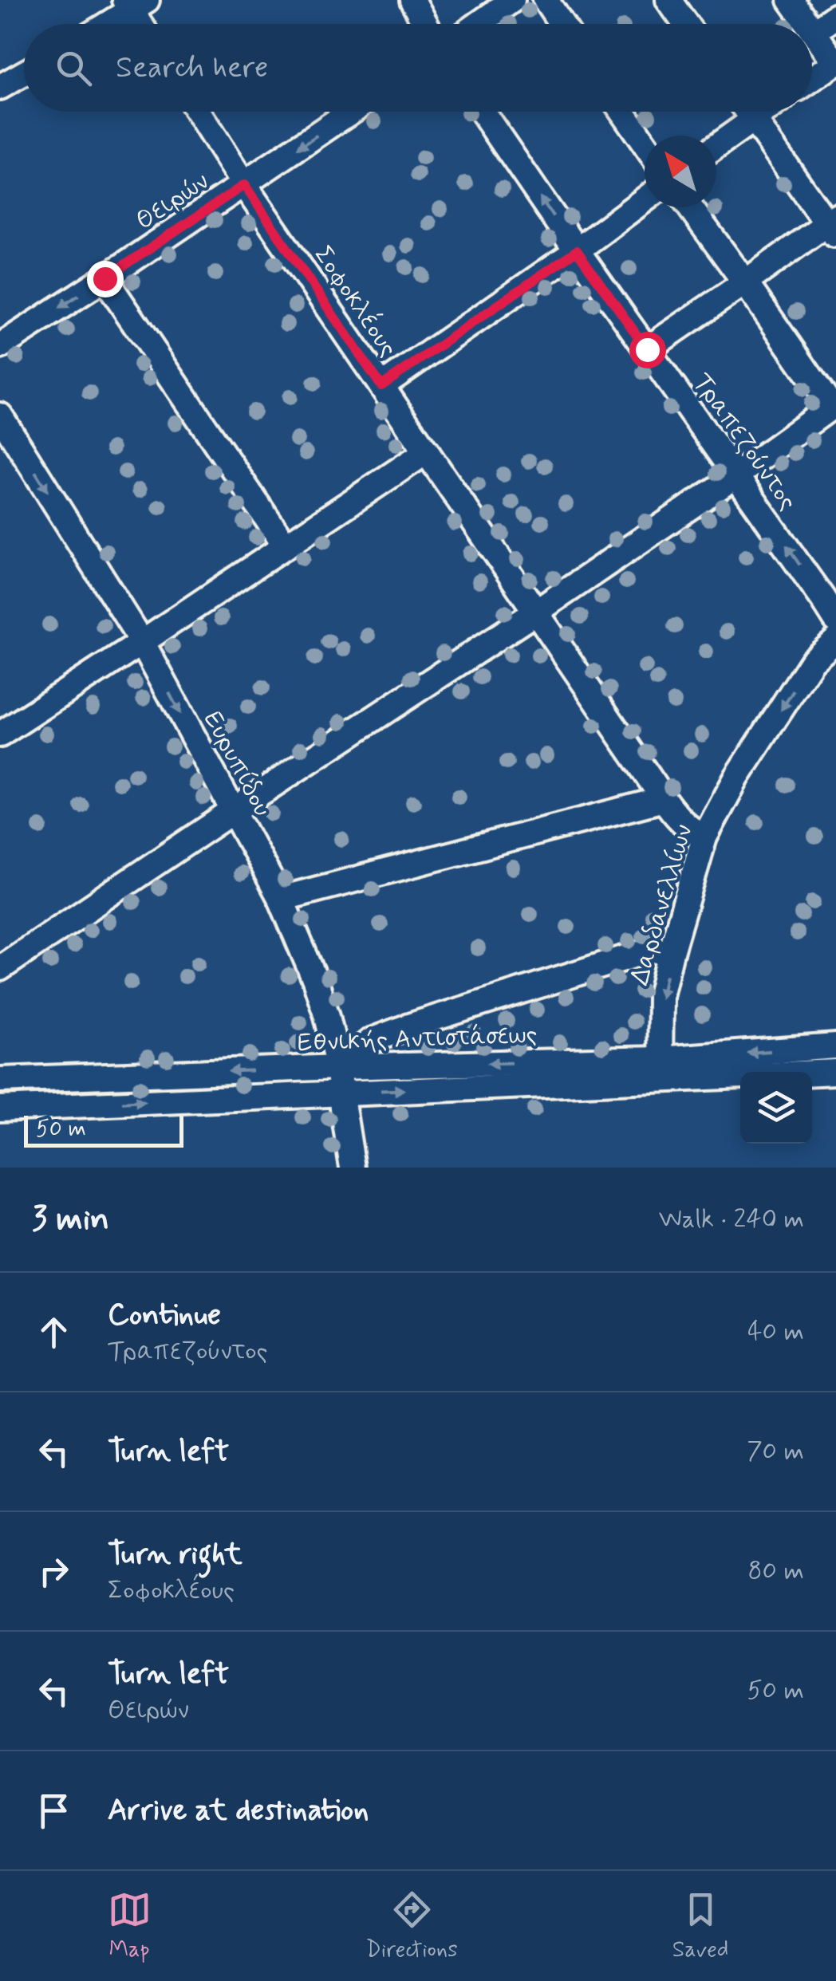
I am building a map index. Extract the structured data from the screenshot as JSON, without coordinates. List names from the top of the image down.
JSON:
{
  "streets": {
    "street": [
      "Θειρών",
      "Σοφοκλέους",
      "Τραπεζούντος",
      "Ευρυπίδου",
      "Δαρδανελλίων",
      "Εθνικής Αντιστάσεως"
    ]
  },
  "crossings": [
    ["Θειρών", "Σοφοκλέους"],
    ["Σοφοκλέους", "Δαρδανελλίων"],
    ["Ευρυπίδου", "Εθνικής Αντιστάσεως"],
    ["Δαρδανελλίων", "Εθνικής Αντιστάσεως"]
  ],
  "one_way": ["Θειρών", "Τραπεζούντος", "Δαρδανελλίων"],
  "scale_bar": "50 m",
  "north": "top left",
  "page": {
    "search": "Search here",
    "scale": "50 m",
    "heading": ["3 min", "Walk · 240 m"],
    "list": [
      ["Continue", "Τραπεζούντος", "40 m"],
      ["Turn left", "70 m"],
      ["Turn right", "Σοφοκλέους", "80 m"],
      ["Turn left", "Θειρών", "50 m"],
      "Arrive at destination"
    ],
    "nav": ["Map", "Directions", "Saved"]
  }
}
